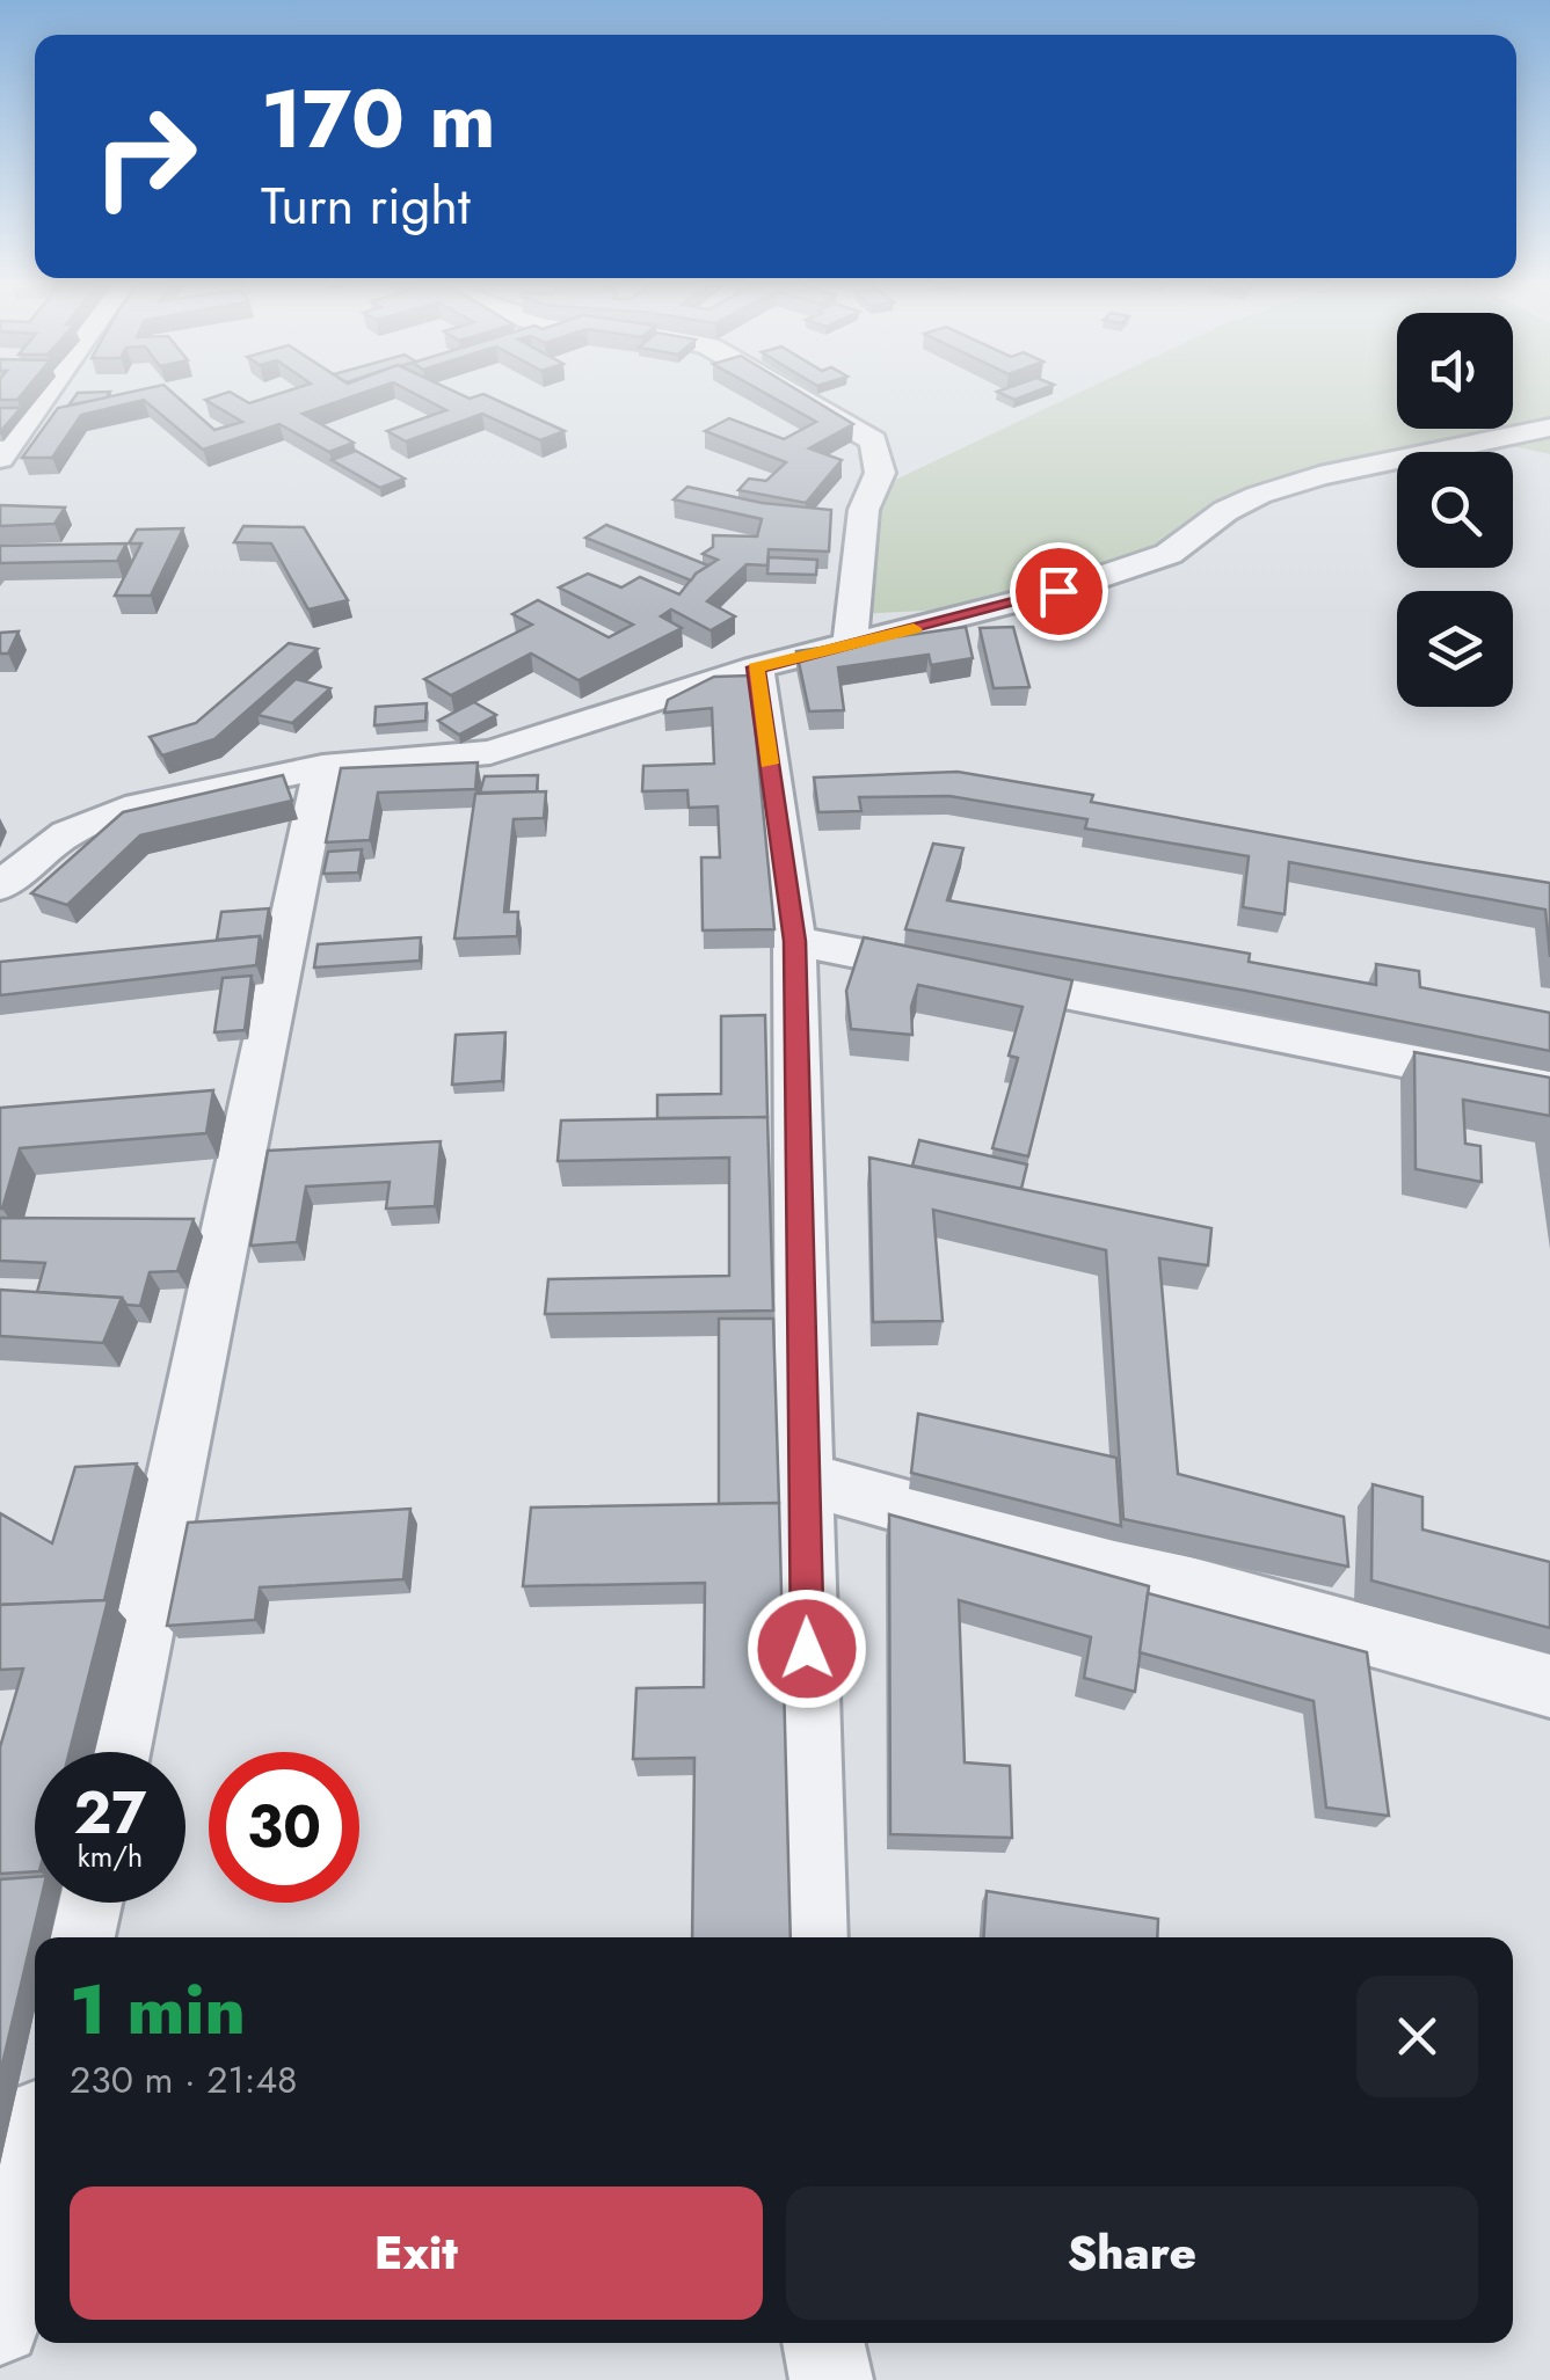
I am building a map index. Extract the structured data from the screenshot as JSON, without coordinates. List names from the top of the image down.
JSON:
{
  "page": {
    "turn": ["170 m", "Turn right"],
    "speed": "27 km/h",
    "limit": "30",
    "heading": ["1 min", "230 m · 21:48"],
    "buttons": ["Exit", "Share"]
  }
}
